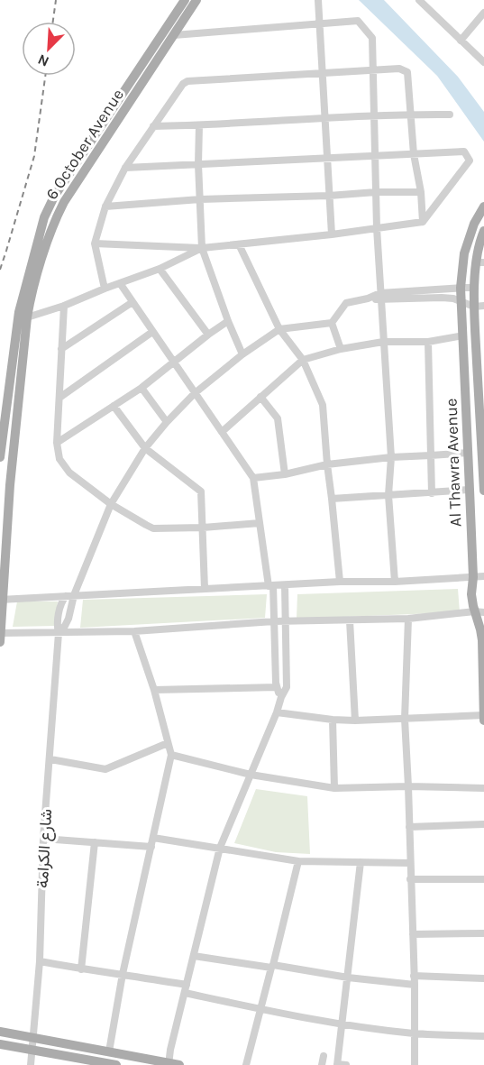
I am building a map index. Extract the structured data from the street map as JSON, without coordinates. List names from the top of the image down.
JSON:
{
  "streets": {
    "main road": ["6 October Avenue", "Al Thawra Avenue"],
    "street": ["شارع الكرامة"]
  },
  "north": "bottom left"
}
